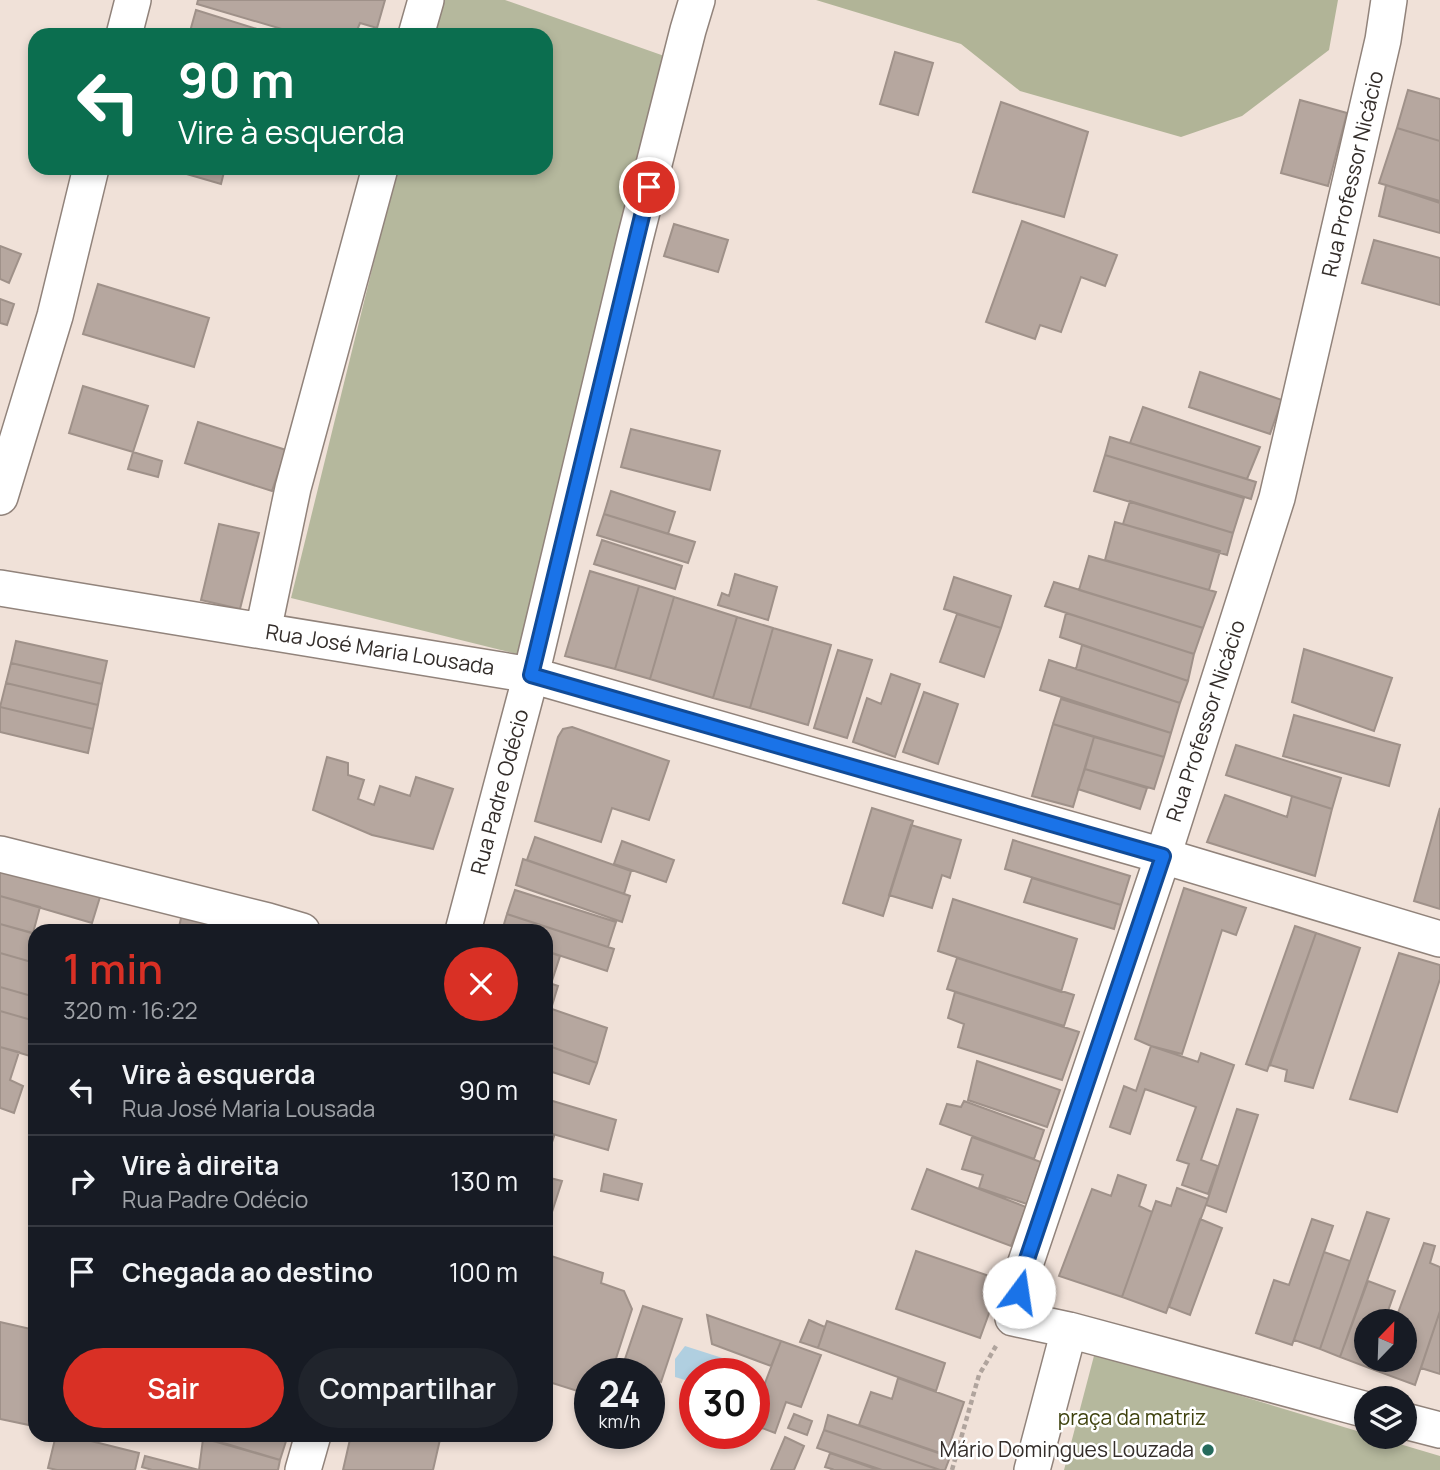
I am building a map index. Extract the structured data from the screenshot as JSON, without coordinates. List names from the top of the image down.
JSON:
{
  "streets": {
    "street": ["Rua Professor Nicácio", "Rua José Maria Lousada", "Rua Padre Odécio"]
  },
  "crossings": [
    ["Rua Professor Nicácio", "Rua José Maria Lousada"],
    ["Rua José Maria Lousada", "Rua Padre Odécio"]
  ],
  "parks": ["praça da matriz"],
  "places": ["Mário Domingues Louzada"],
  "north": "top right",
  "page": {
    "turn": ["90 m", "Vire à esquerda"],
    "heading": ["1 min", "320 m · 16:22"],
    "list": [
      {
        "name": "Vire à esquerda",
        "note": "Rua José Maria Lousada",
        "value": "90 m"
      },
      {
        "name": "Vire à direita",
        "note": "Rua Padre Odécio",
        "value": "130 m"
      },
      {
        "name": "Chegada ao destino",
        "value": "100 m"
      }
    ],
    "buttons": ["Sair", "Compartilhar"],
    "speed": "24 km/h",
    "limit": "30"
  }
}
